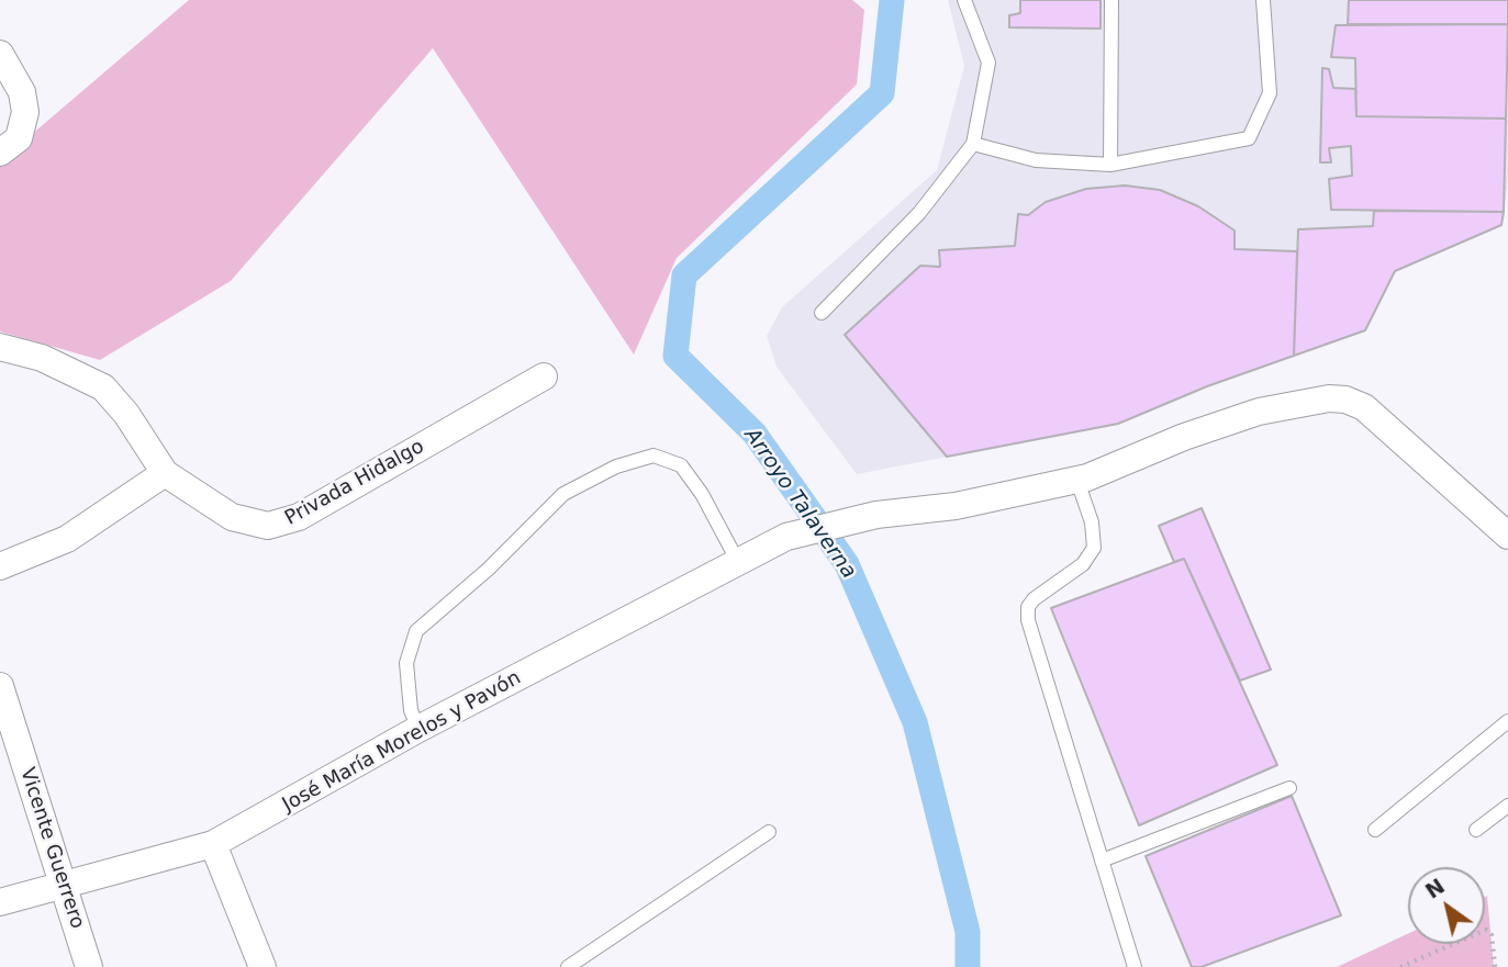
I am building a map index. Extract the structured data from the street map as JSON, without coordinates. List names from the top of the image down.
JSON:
{
  "streets": {
    "street": ["Privada Hidalgo", "José María Morelos y Pavón", "Vicente Guerrero"]
  },
  "crossings": [
    ["José María Morelos y Pavón", "Vicente Guerrero"]
  ],
  "water": ["Arroyo Talaverna"],
  "north": "top left"
}
